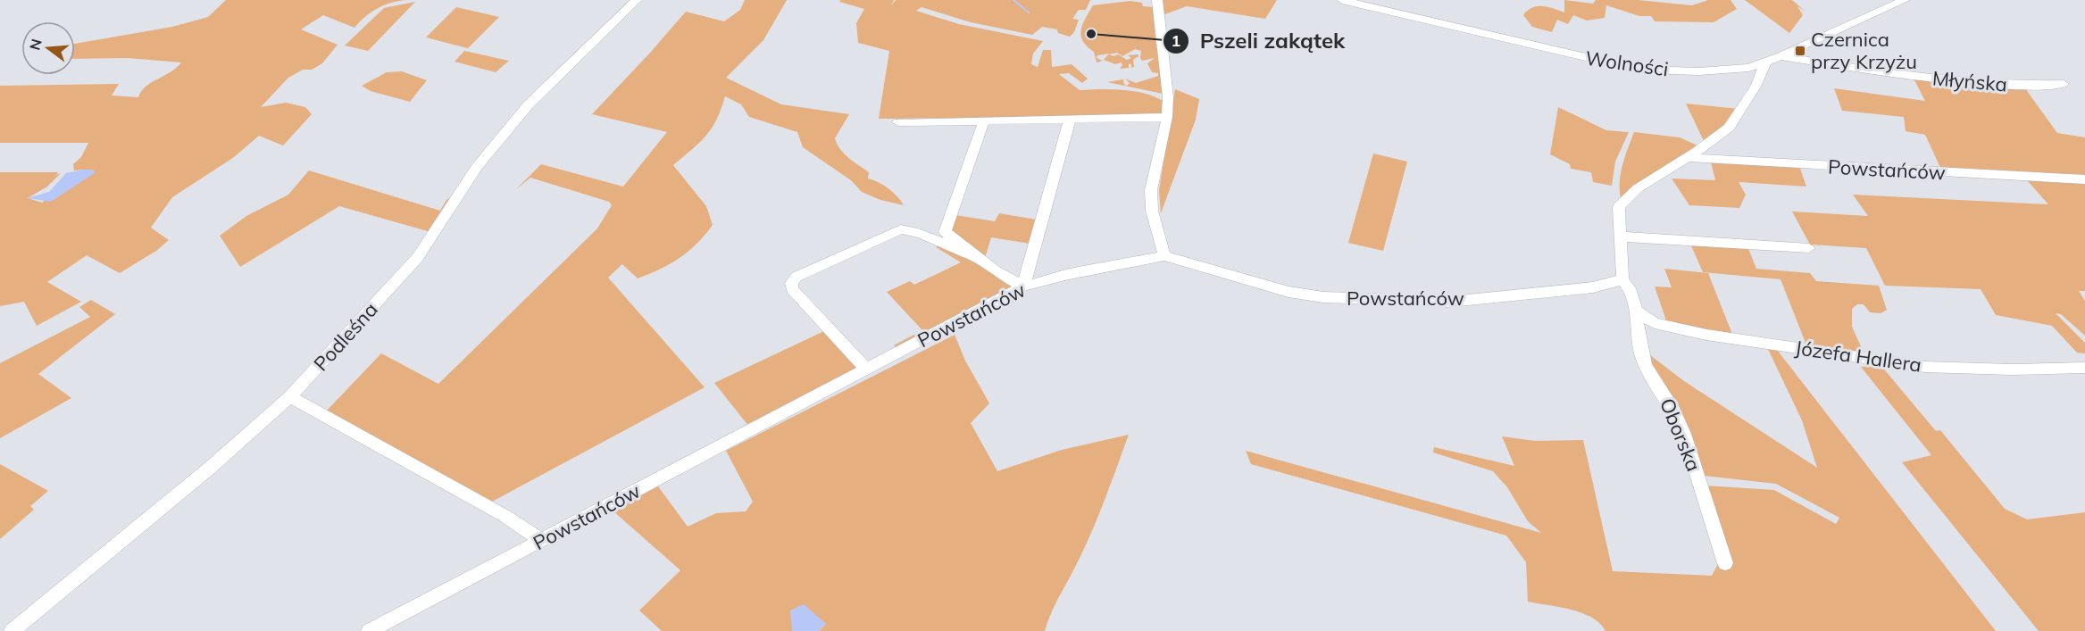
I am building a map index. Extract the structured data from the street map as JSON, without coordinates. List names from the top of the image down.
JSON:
{
  "streets": {
    "street": [
      "Wolności",
      "Młyńska",
      "Powstańców",
      "Podleśna",
      "Józefa Hallera",
      "Oborska"
    ]
  },
  "crossings": [
    ["Wolności", "Młyńska"],
    ["Powstańców", "Oborska"],
    ["Józefa Hallera", "Oborska"]
  ],
  "places": {
    "other": ["Pszeli zakątek"],
    "transit": ["Czernica przy Krzyżu"]
  },
  "north": "left"
}
